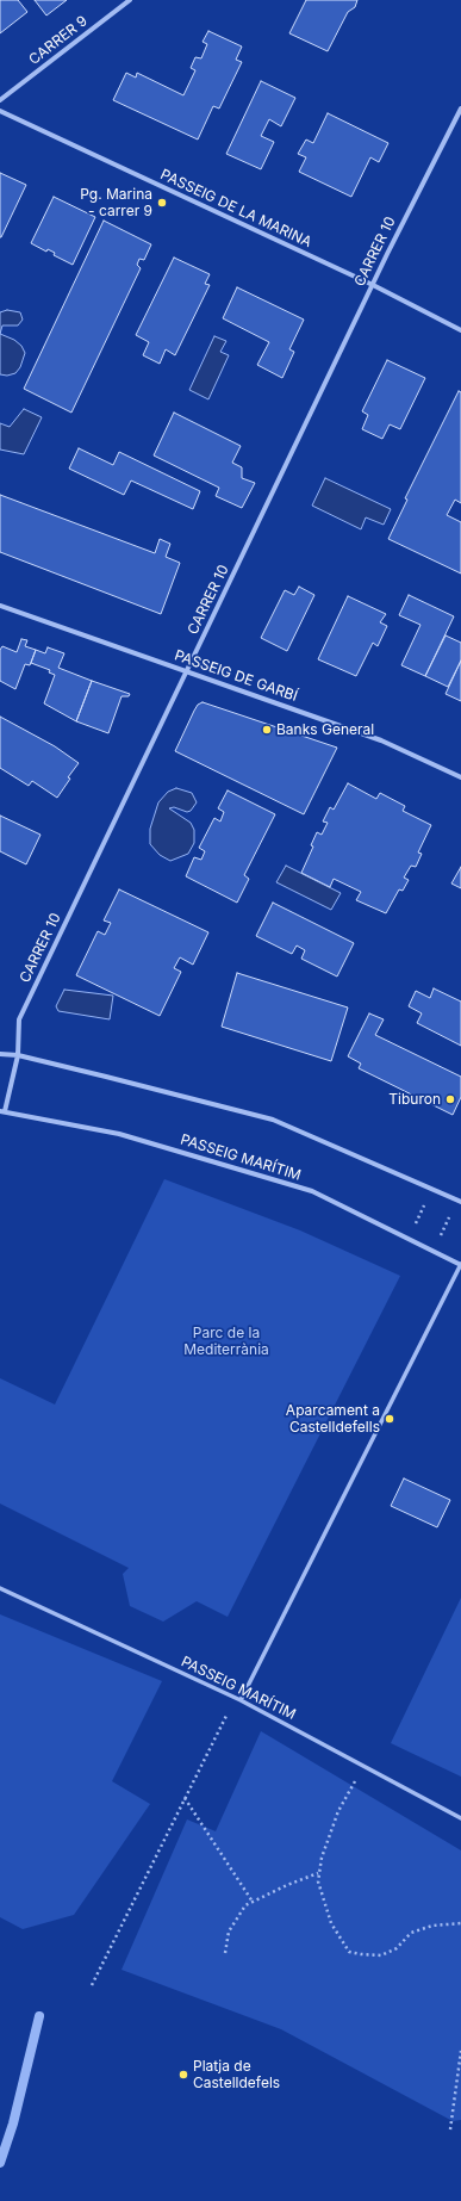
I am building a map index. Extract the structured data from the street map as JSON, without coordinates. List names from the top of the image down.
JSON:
{
  "streets": {
    "street": [
      "CARRER 9",
      "PASSEIG DE LA MARINA",
      "CARRER 10",
      "PASSEIG DE GARBÍ",
      "PASSEIG MARÍTIM"
    ]
  },
  "crossings": [
    ["PASSEIG DE LA MARINA", "CARRER 10"],
    ["CARRER 10", "PASSEIG DE GARBÍ"],
    ["CARRER 10", "PASSEIG MARÍTIM"]
  ],
  "parks": ["Parc de la Mediterrània"],
  "places": [
    "Pg. Marina - carrer 9",
    "Banks General",
    "Tiburon",
    "Aparcament a Castelldefells",
    "Platja de Castelldefels"
  ]
}
